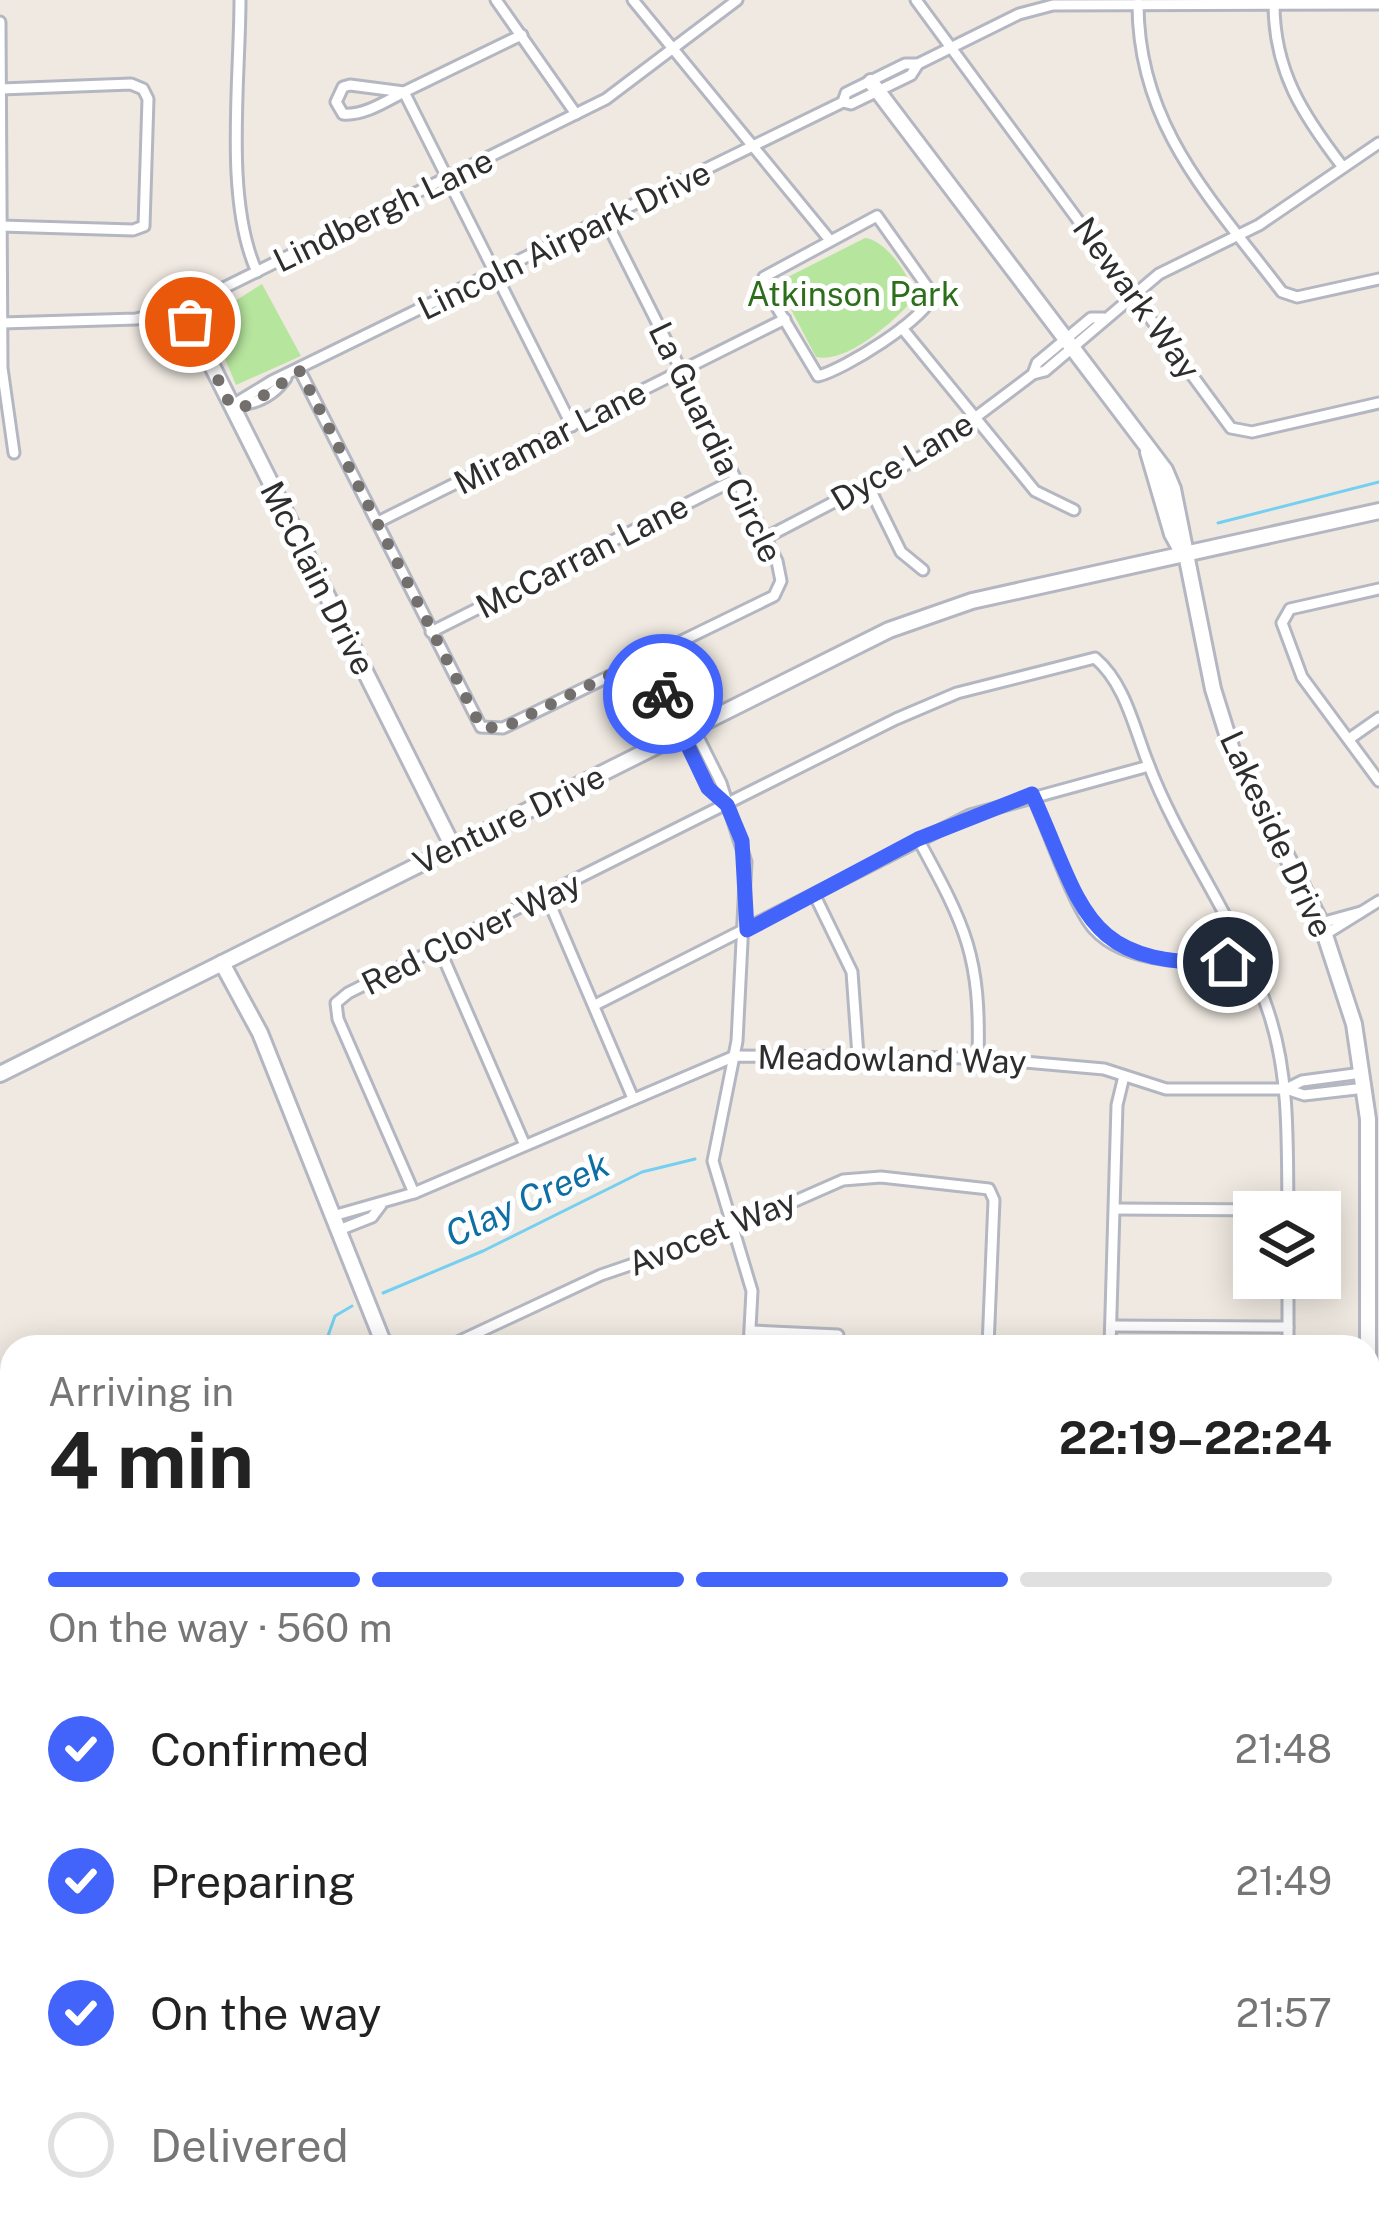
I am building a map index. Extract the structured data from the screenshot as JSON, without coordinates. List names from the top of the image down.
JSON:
{
  "streets": {
    "street": [
      "Lindbergh Lane",
      "Lincoln Airpark Drive",
      "Newark Way",
      "Miramar Lane",
      "La Guardia Circle",
      "Dyce Lane",
      "McCarran Lane",
      "McClain Drive",
      "Venture Drive",
      "Lakeside Drive",
      "Red Clover Way",
      "Meadowland Way",
      "Avocet Way"
    ]
  },
  "crossings": [
    ["Lindbergh Lane", "McClain Drive"],
    ["Lincoln Airpark Drive", "Newark Way"],
    ["Lincoln Airpark Drive", "La Guardia Circle"],
    ["Lincoln Airpark Drive", "McClain Drive"],
    ["Lincoln Airpark Drive", "Lakeside Drive"],
    ["Newark Way", "Dyce Lane"],
    ["Miramar Lane", "La Guardia Circle"],
    ["La Guardia Circle", "Dyce Lane"],
    ["La Guardia Circle", "McCarran Lane"],
    ["Dyce Lane", "Lakeside Drive"],
    ["McClain Drive", "Venture Drive"],
    ["Venture Drive", "Lakeside Drive"],
    ["Lakeside Drive", "Meadowland Way"],
    ["Red Clover Way", "Meadowland Way"]
  ],
  "water": ["Clay Creek"],
  "parks": ["Atkinson Park"],
  "page": {
    "heading": ["4 min", "Arriving in", "22:19–22:24"],
    "bar": "On the way · 560 m",
    "list": [
      ["Confirmed", "21:48"],
      ["Preparing", "21:49"],
      ["On the way", "21:57"],
      "Delivered"
    ]
  }
}
